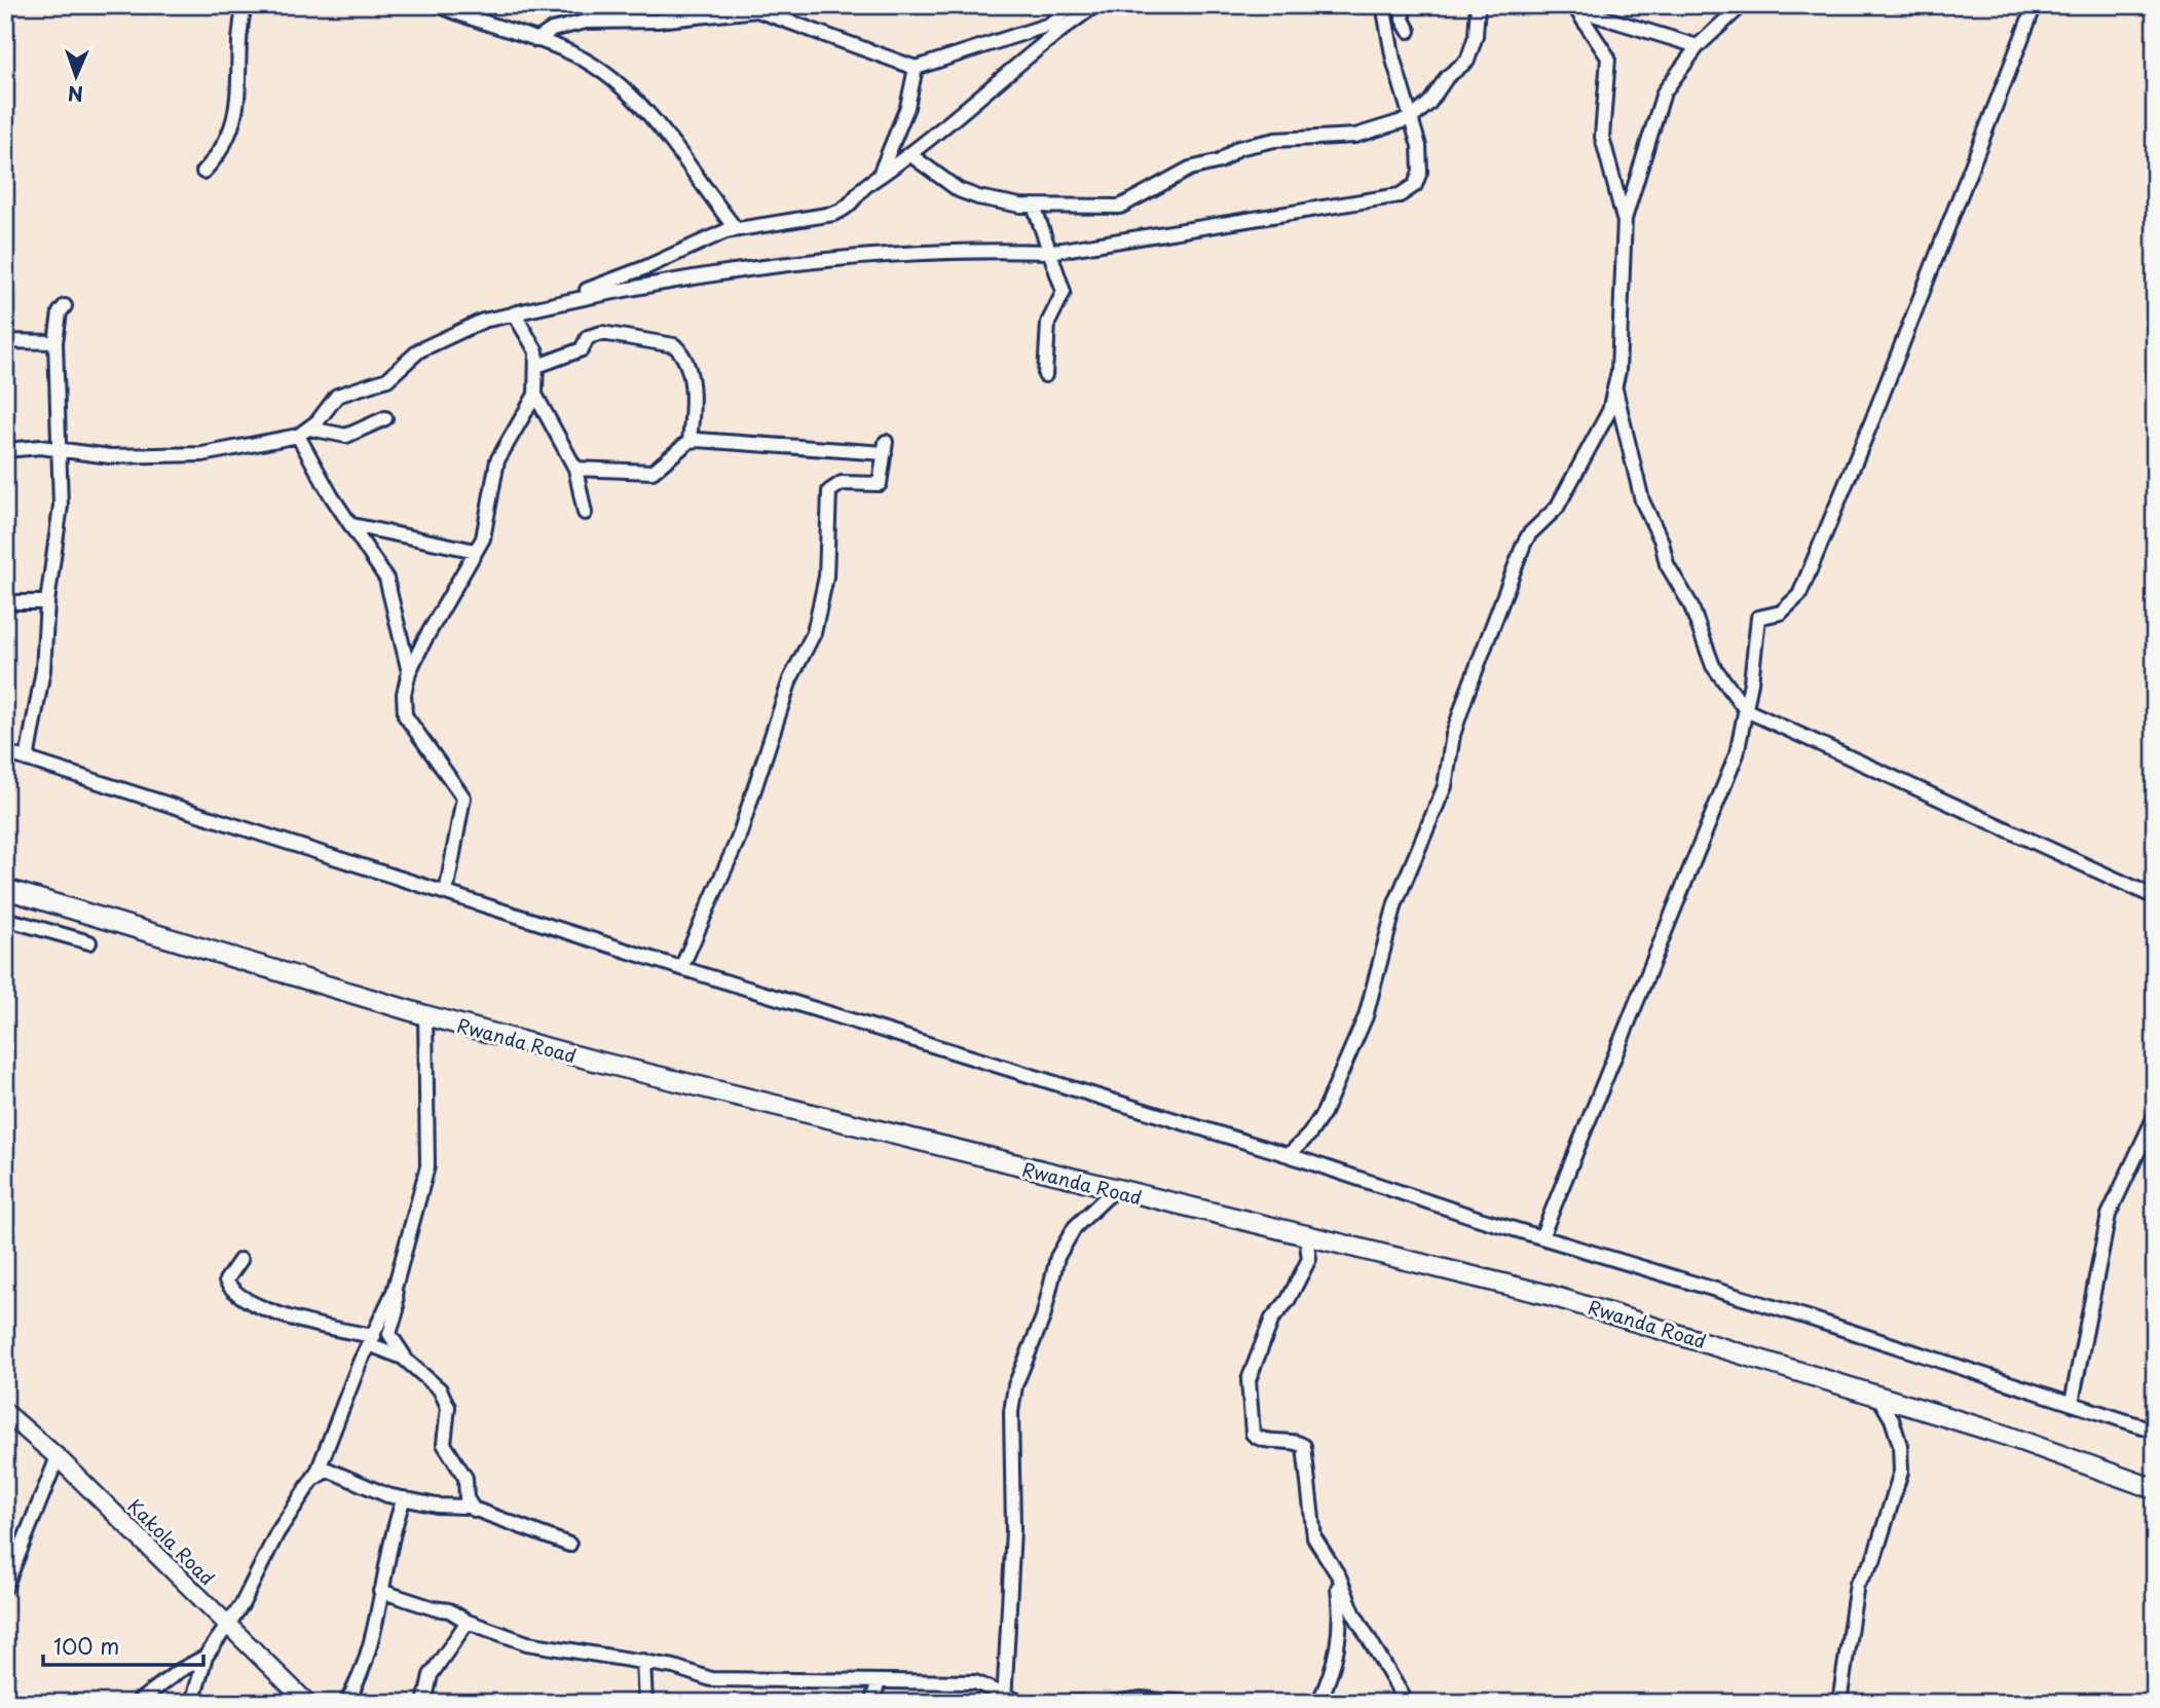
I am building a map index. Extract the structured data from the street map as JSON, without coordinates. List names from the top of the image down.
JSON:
{
  "streets": {
    "highway": ["Rwanda Road"],
    "main road": ["Kakola Road"]
  },
  "scale_bar": "100 m",
  "north": "bottom"
}
